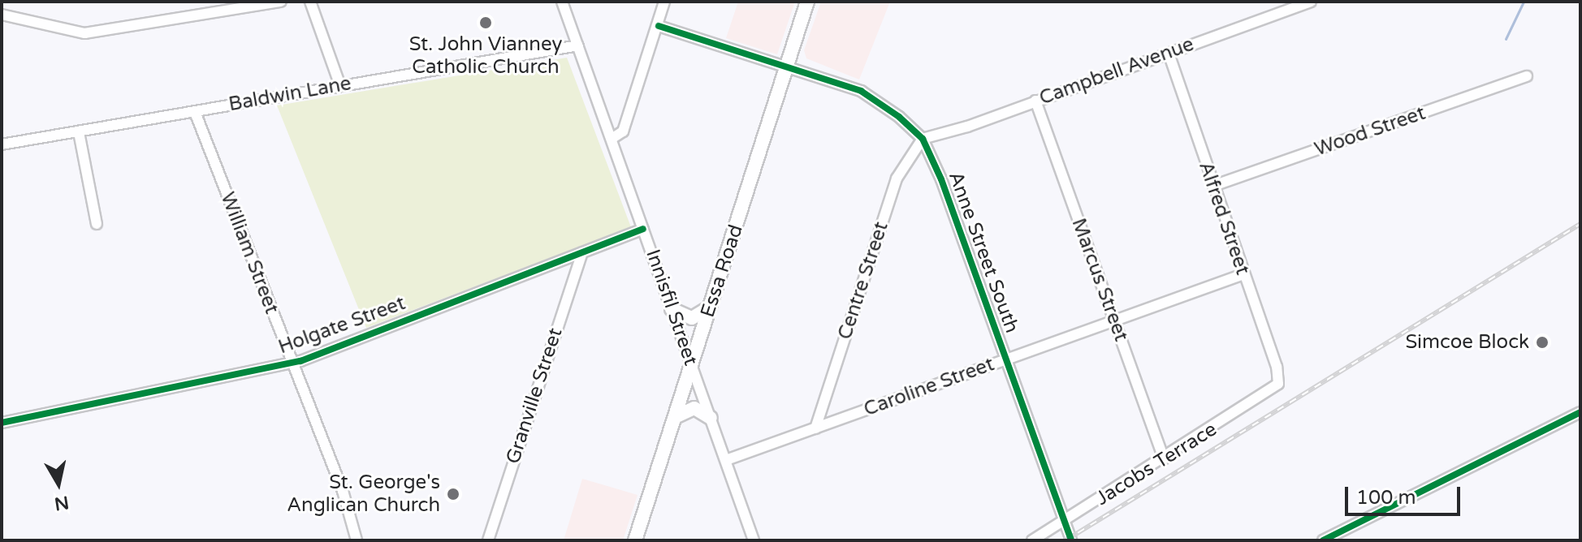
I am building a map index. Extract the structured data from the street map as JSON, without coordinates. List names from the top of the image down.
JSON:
{
  "streets": {
    "main road": ["Essa Road"],
    "street": [
      "Campbell Avenue",
      "Baldwin Lane",
      "Wood Street",
      "Alfred Street",
      "Anne Street South",
      "William Street",
      "Marcus Street",
      "Centre Street",
      "Innisfil Street",
      "Holgate Street",
      "Caroline Street",
      "Granville Street",
      "Jacobs Terrace"
    ]
  },
  "crossings": [
    ["Campbell Avenue", "Alfred Street"],
    ["Campbell Avenue", "Anne Street South"],
    ["Campbell Avenue", "Marcus Street"],
    ["Campbell Avenue", "Centre Street"],
    ["Baldwin Lane", "William Street"],
    ["Baldwin Lane", "Innisfil Street"],
    ["Wood Street", "Alfred Street"],
    ["Alfred Street", "Caroline Street"],
    ["Alfred Street", "Jacobs Terrace"],
    ["Anne Street South", "Essa Road"],
    ["Anne Street South", "Centre Street"],
    ["Anne Street South", "Caroline Street"],
    ["Anne Street South", "Jacobs Terrace"],
    ["William Street", "Holgate Street"],
    ["Essa Road", "Innisfil Street"],
    ["Marcus Street", "Caroline Street"],
    ["Marcus Street", "Jacobs Terrace"],
    ["Centre Street", "Caroline Street"],
    ["Innisfil Street", "Holgate Street"],
    ["Innisfil Street", "Caroline Street"],
    ["Holgate Street", "Granville Street"]
  ],
  "places": ["St. John Vianney Catholic Church", "Simcoe Block", "St. George's Anglican Church"],
  "scale_bar": "100 m",
  "north": "bottom"
}
